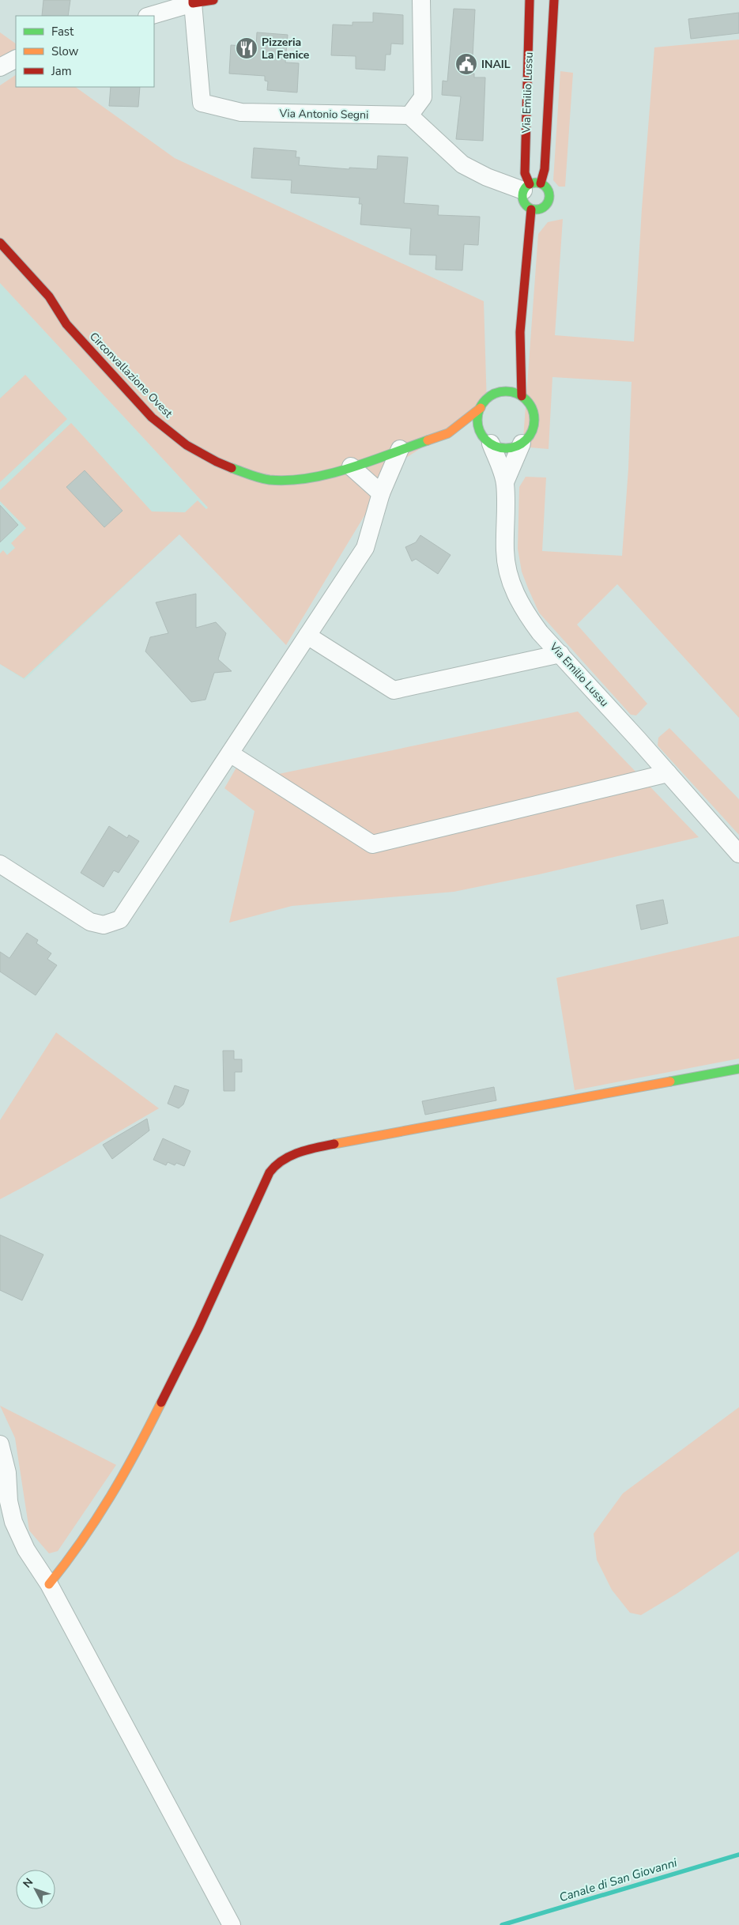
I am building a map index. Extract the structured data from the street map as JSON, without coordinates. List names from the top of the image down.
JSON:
{
  "streets": {
    "street": ["Via Emilio Lussu", "Via Antonio Segni", "Circonvallazione Ovest"]
  },
  "crossings": [
    ["Via Emilio Lussu", "Circonvallazione Ovest"]
  ],
  "water": ["Canale di San Giovanni"],
  "places": {
    "restaurant": ["Pizzeria La Fenice"],
    "public building": ["INAIL"]
  },
  "legend": ["Fast", "Slow", "Jam"],
  "north": "top left"
}
